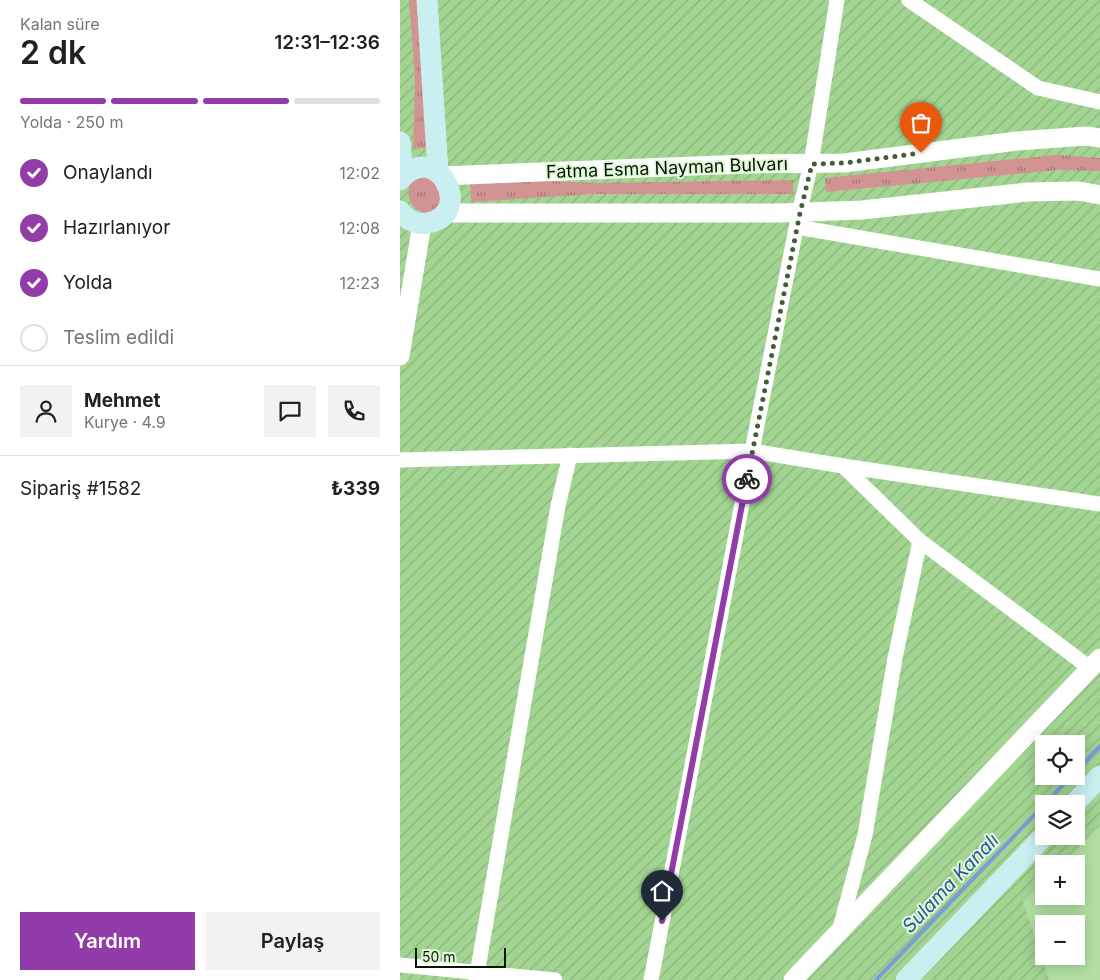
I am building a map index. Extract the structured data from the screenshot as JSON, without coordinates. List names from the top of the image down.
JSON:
{
  "streets": {
    "street": ["Fatma Esma Nayman Bulvarı"]
  },
  "water": ["Sulama Kanalı"],
  "scale_bar": "50 m",
  "page": {
    "heading": ["2 dk", "Kalan süre", "12:31–12:36"],
    "panel": [
      "Mehmet",
      "Kurye · 4.9",
      "Sipariş #1582",
      "₺339"
    ],
    "bar": "Yolda · 250 m",
    "list": [
      ["Onaylandı", "12:02"],
      ["Hazırlanıyor", "12:08"],
      ["Yolda", "12:23"],
      "Teslim edildi"
    ],
    "map_buttons": ["+", "−"],
    "buttons": ["Yardım", "Paylaş"],
    "scale": "50 m"
  }
}
